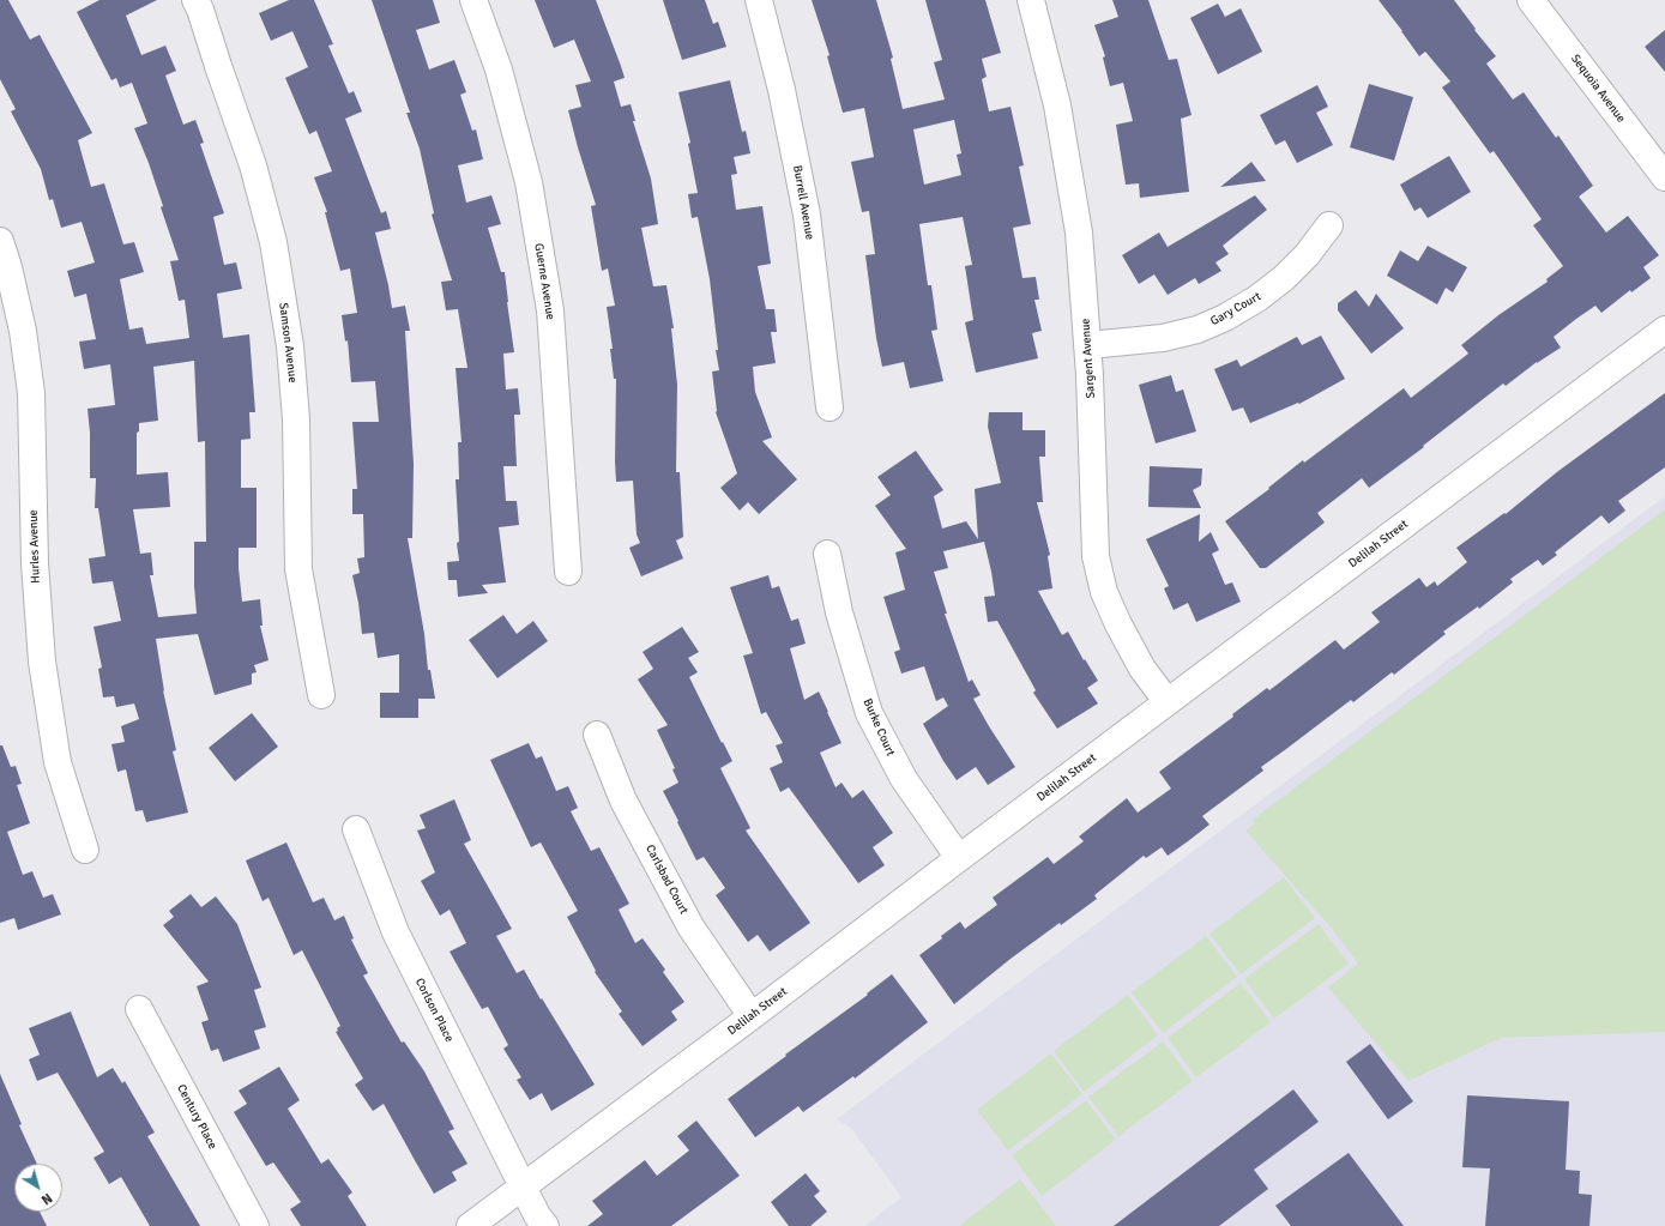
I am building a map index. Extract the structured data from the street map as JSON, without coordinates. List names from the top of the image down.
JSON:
{
  "streets": {
    "street": [
      "Sequoia Avenue",
      "Burrell Avenue",
      "Guerne Avenue",
      "Gary Court",
      "Samson Avenue",
      "Sargent Avenue",
      "Delilah Street",
      "Hurles Avenue",
      "Burke Court",
      "Carlsbad Court",
      "Corlson Place",
      "Century Place"
    ]
  },
  "crossings": [
    ["Gary Court", "Sargent Avenue"],
    ["Sargent Avenue", "Delilah Street"],
    ["Delilah Street", "Burke Court"],
    ["Delilah Street", "Carlsbad Court"],
    ["Delilah Street", "Corlson Place"]
  ],
  "north": "bottom right"
}
